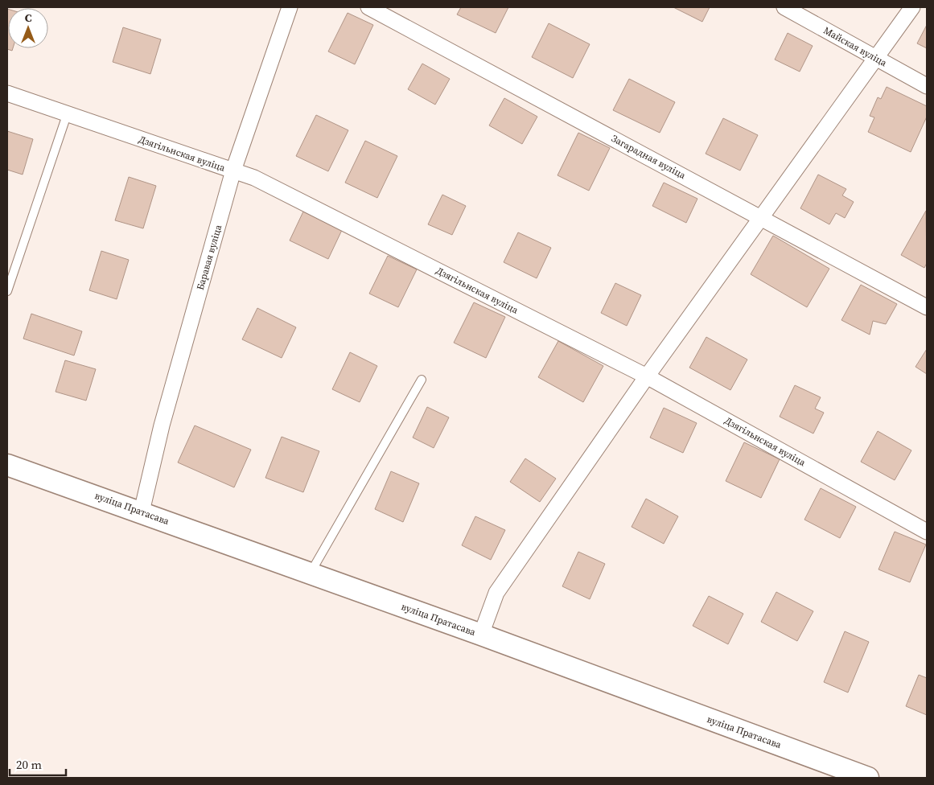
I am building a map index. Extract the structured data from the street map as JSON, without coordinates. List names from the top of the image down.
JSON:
{
  "streets": {
    "main road": ["вуліца Пратасава"],
    "street": [
      "Майская вуліца",
      "Дзягільнская вуліца",
      "Загарадная вуліца",
      "Баравая вуліца"
    ]
  },
  "crossings": [
    ["Дзягільнская вуліца", "Баравая вуліца"],
    ["Баравая вуліца", "вуліца Пратасава"]
  ],
  "scale_bar": "20 m",
  "north": "top"
}
